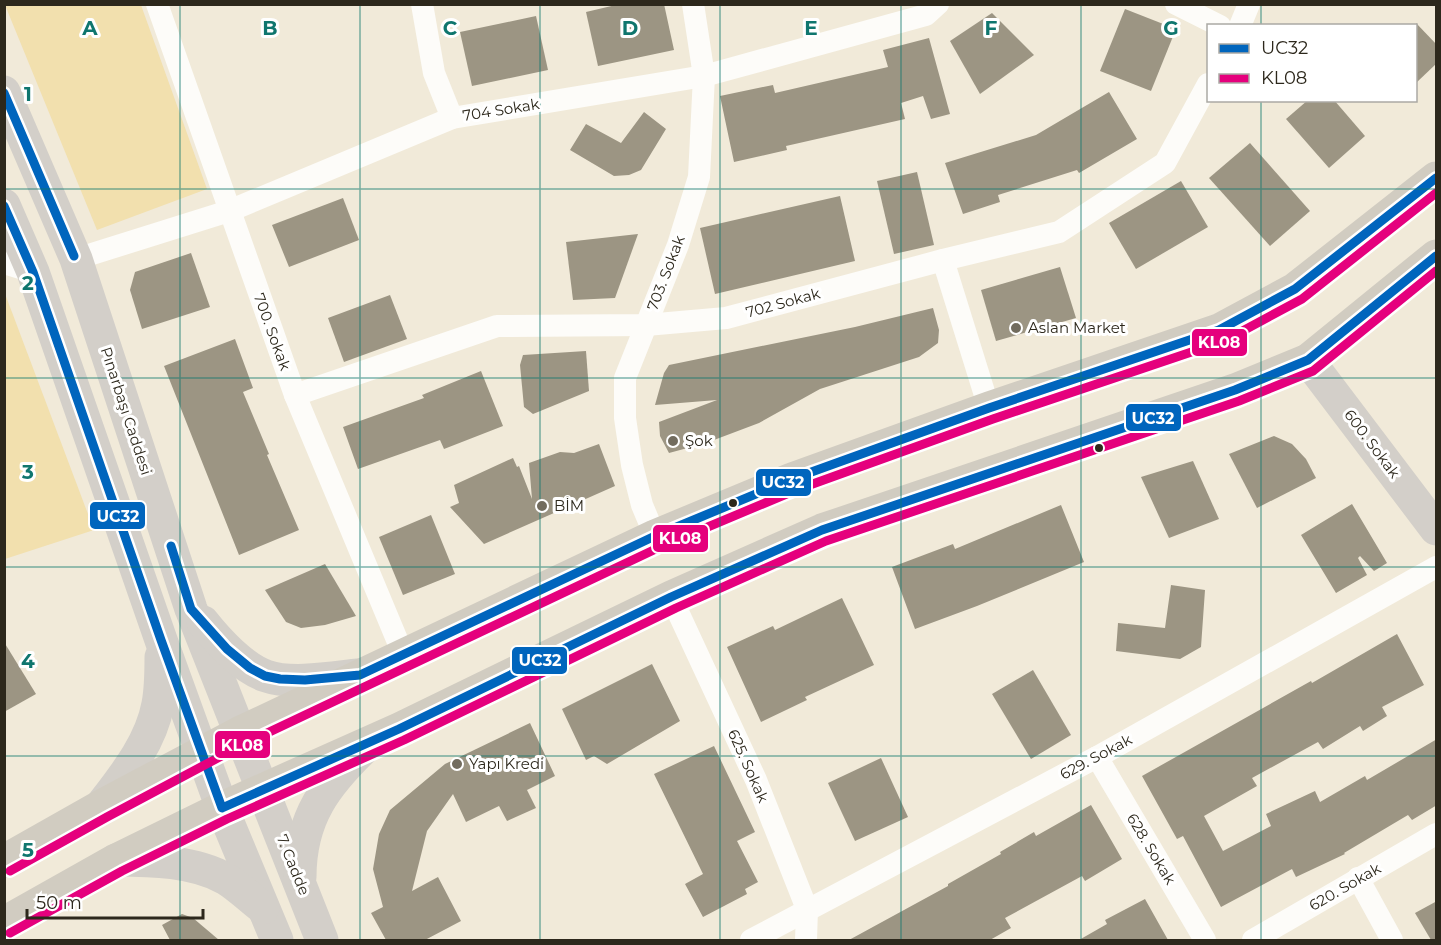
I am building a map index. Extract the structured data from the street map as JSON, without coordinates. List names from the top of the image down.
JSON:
{
  "streets": {
    "street": [
      "704 Sokak",
      "703. Sokak",
      "702 Sokak",
      "700. Sokak",
      "Pınarbaşı Caddesi",
      "600. Sokak",
      "629. Sokak",
      "625. Sokak",
      "628. Sokak",
      "7. Cadde",
      "620. Sokak"
    ]
  },
  "crossings": [
    ["704 Sokak", "703. Sokak"],
    ["704 Sokak", "700. Sokak"],
    ["704 Sokak", "Pınarbaşı Caddesi"],
    ["703. Sokak", "702 Sokak"],
    ["702 Sokak", "700. Sokak"],
    ["Pınarbaşı Caddesi", "7. Cadde"],
    ["629. Sokak", "625. Sokak"],
    ["629. Sokak", "628. Sokak"]
  ],
  "places": [
    "Aslan Market",
    "Şok",
    "BİM",
    "Yapı Kredi"
  ],
  "lines": ["transit line UC32", "transit line KL08"],
  "legend": ["UC32", "KL08"],
  "scale_bar": "50 m",
  "grid": {
    "columns": [
      "A",
      "B",
      "C",
      "D",
      "E",
      "F",
      "G"
    ],
    "rows": [
      "1",
      "2",
      "3",
      "4",
      "5"
    ]
  }
}
